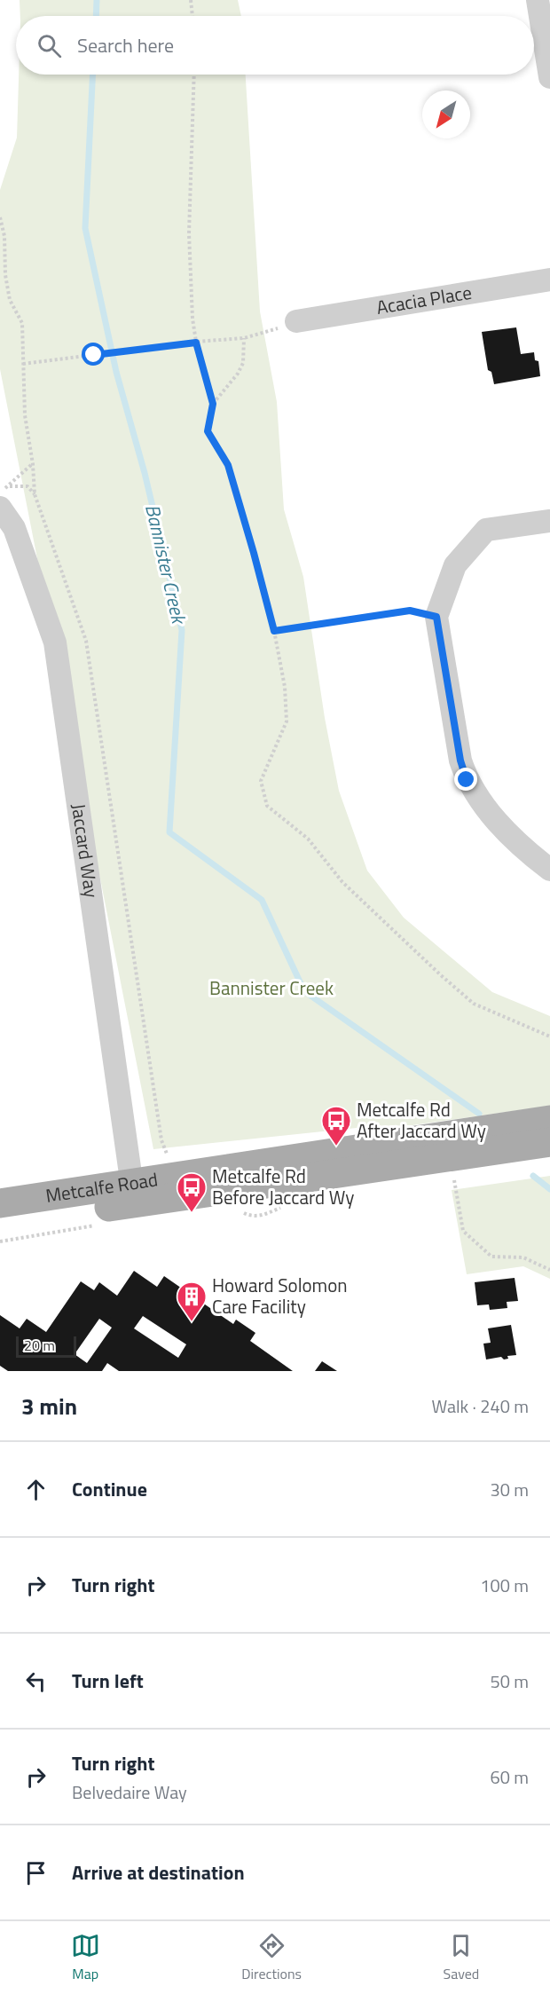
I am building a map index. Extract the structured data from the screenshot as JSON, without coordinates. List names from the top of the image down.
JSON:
{
  "streets": {
    "main road": ["Metcalfe Road"],
    "street": ["Acacia Place", "Jaccard Way"]
  },
  "crossings": [
    ["Jaccard Way", "Metcalfe Road"]
  ],
  "water": ["Bannister Creek"],
  "parks": ["Bannister Creek"],
  "places": {
    "bus stop": ["Metcalfe Rd After Jaccard Wy", "Metcalfe Rd Before Jaccard Wy"],
    "building": ["Howard Solomon Care Facility"]
  },
  "scale_bar": "20 m",
  "north": "bottom left",
  "page": {
    "search": "Search here",
    "scale": "20 m",
    "heading": ["3 min", "Walk · 240 m"],
    "list": [
      ["Continue", "30 m"],
      ["Turn right", "100 m"],
      ["Turn left", "50 m"],
      ["Turn right", "Belvedaire Way", "60 m"],
      "Arrive at destination"
    ],
    "nav": ["Map", "Directions", "Saved"]
  }
}
